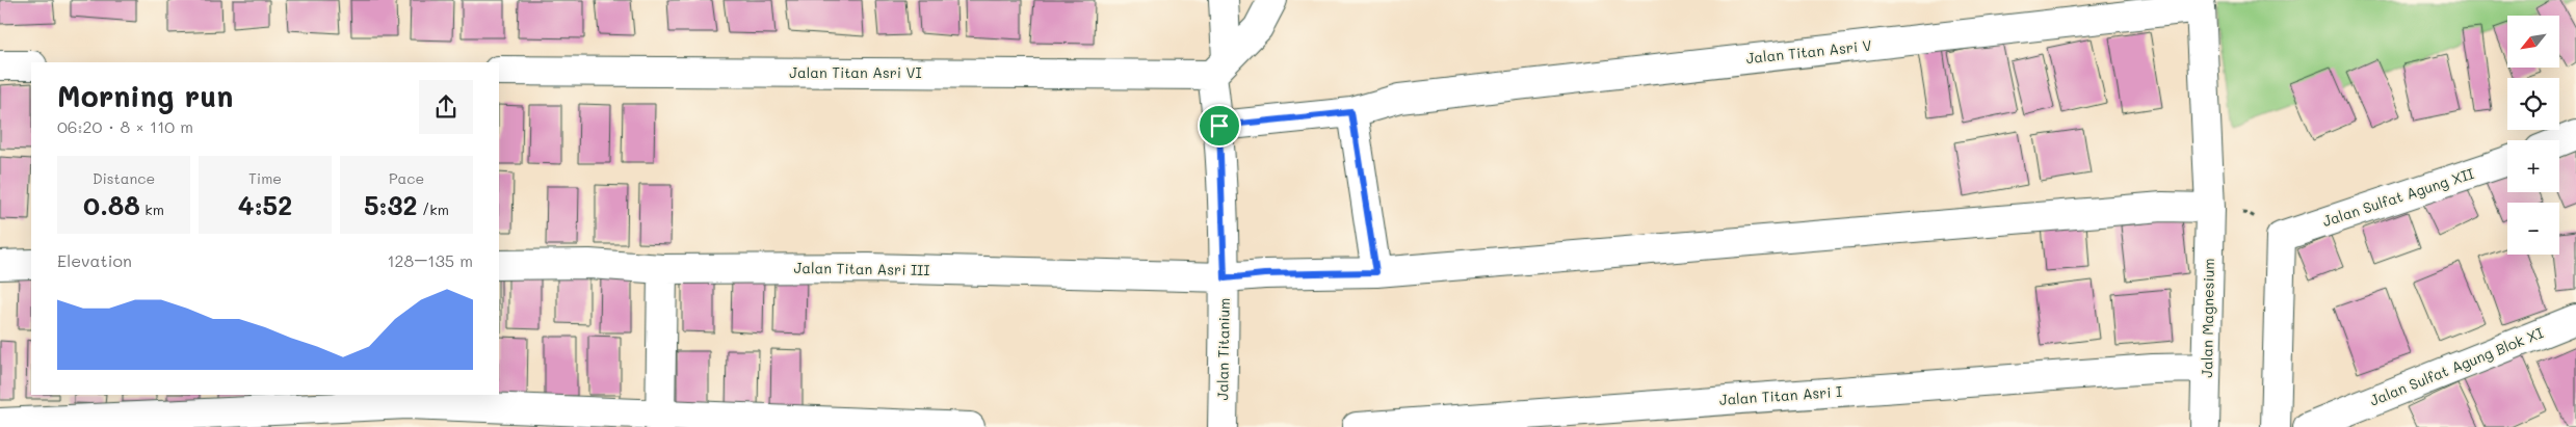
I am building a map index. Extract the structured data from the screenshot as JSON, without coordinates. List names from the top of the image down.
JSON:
{
  "streets": {
    "street": [
      "Jalan Titan Asri V",
      "Jalan Titan Asri VI",
      "Jalan Sulfat Agung XII",
      "Jalan Titan Asri III",
      "Jalan Magnesium",
      "Jalan Titanium",
      "Jalan Sulfat Agung Blok XI",
      "Jalan Titan Asri I"
    ]
  },
  "crossings": [
    ["Jalan Titan Asri V", "Jalan Titan Asri III"],
    ["Jalan Titan Asri V", "Jalan Magnesium"],
    ["Jalan Titan Asri V", "Jalan Titanium"],
    ["Jalan Titan Asri VI", "Jalan Titanium"],
    ["Jalan Titan Asri III", "Jalan Magnesium"],
    ["Jalan Titan Asri III", "Jalan Titanium"],
    ["Jalan Magnesium", "Jalan Titan Asri I"]
  ],
  "north": "bottom left",
  "page": {
    "map_buttons": ["+", "−"],
    "heading": ["Morning run", "06:20 · 8 × 110 m"],
    "stats": [
      ["Distance", "0.88 km"],
      ["Time", "4:52"],
      ["Pace", "5:32 /km"]
    ],
    "chart": ["Elevation", "128–135 m"]
  }
}
